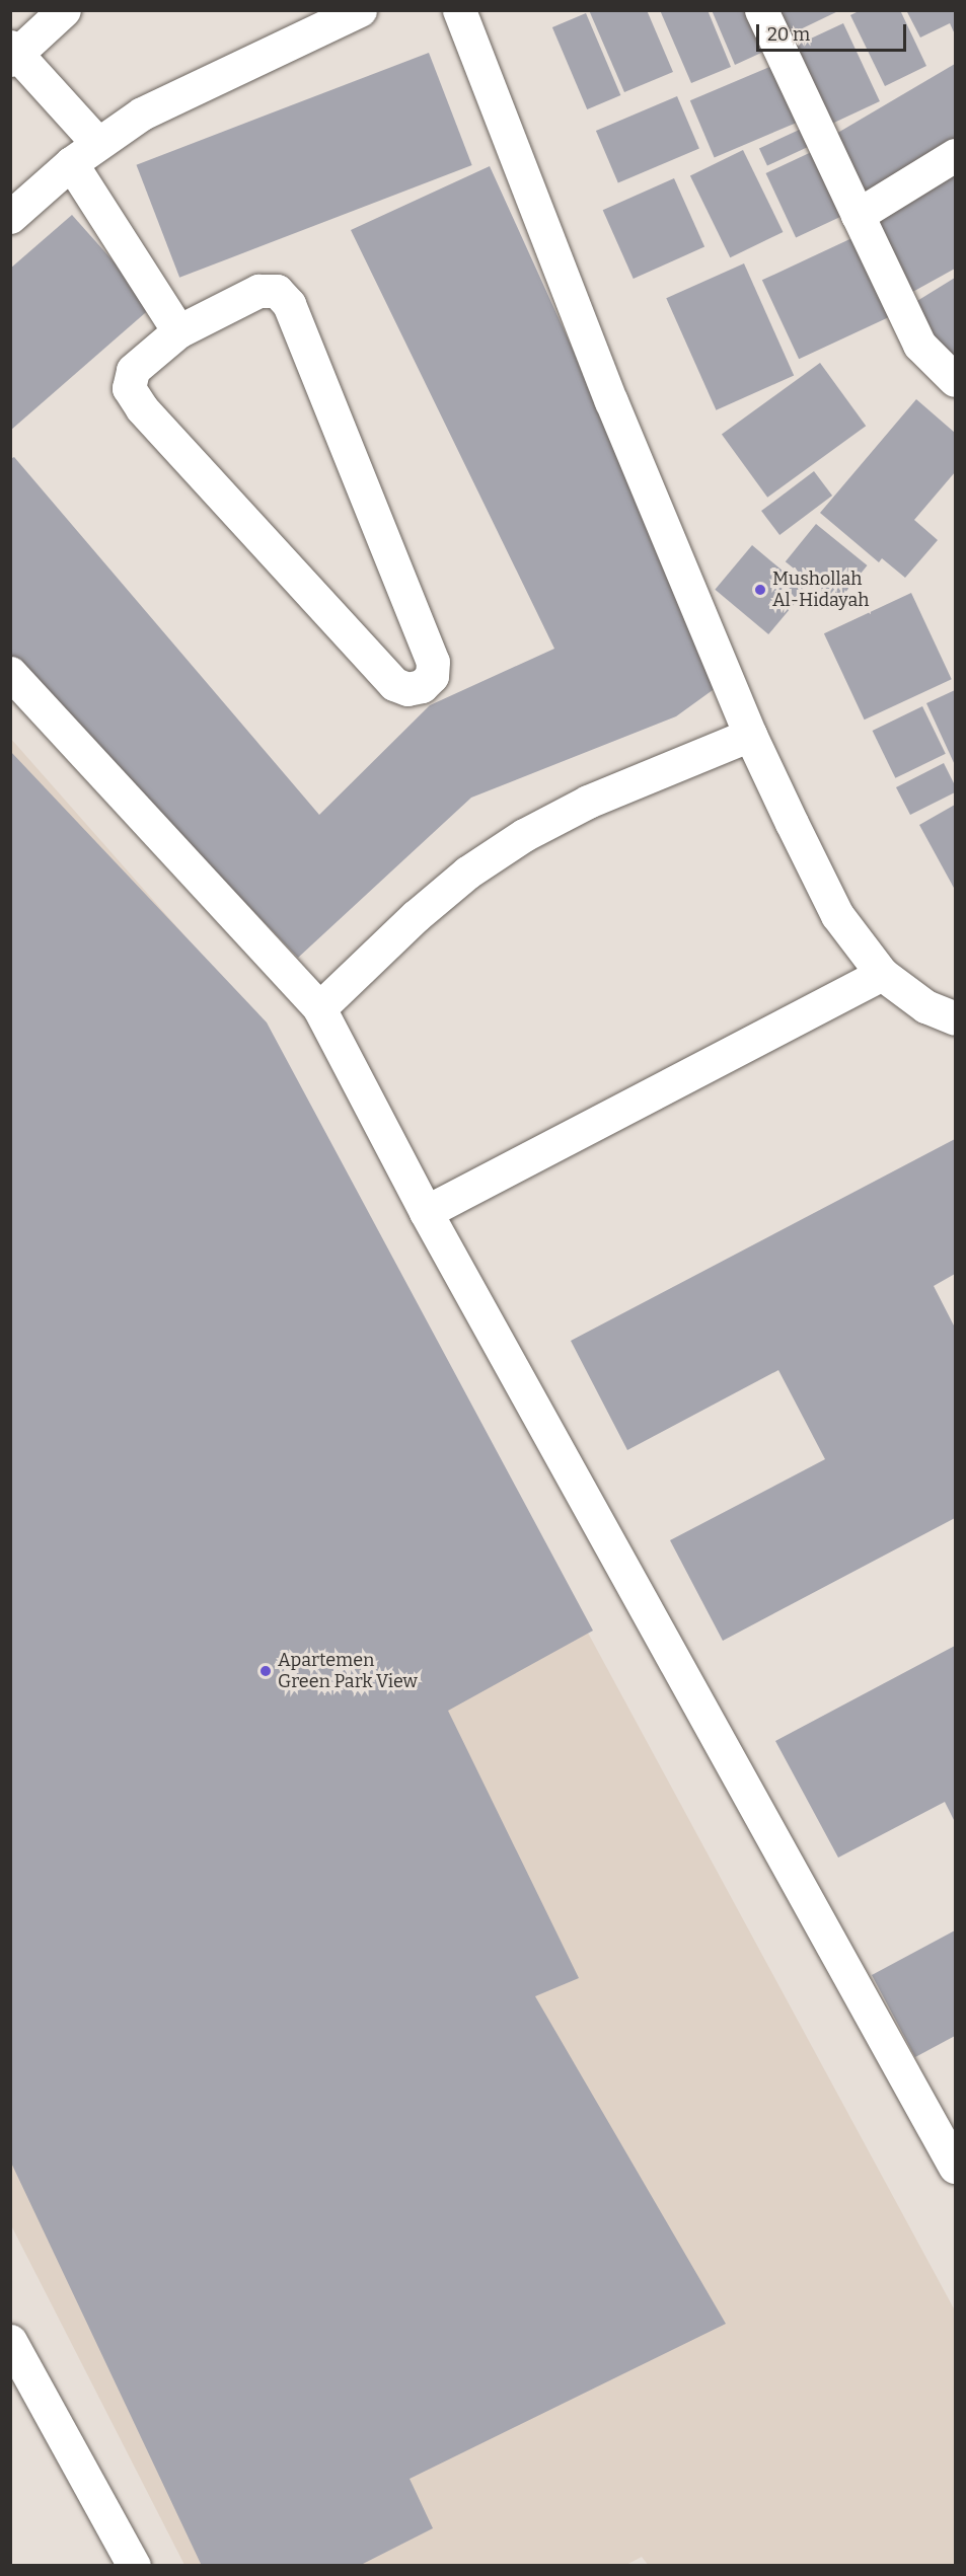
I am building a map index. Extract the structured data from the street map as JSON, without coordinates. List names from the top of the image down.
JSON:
{
  "places": ["Mushollah Al-Hidayah", "Apartemen Green Park View"],
  "scale_bar": "20 m"
}
